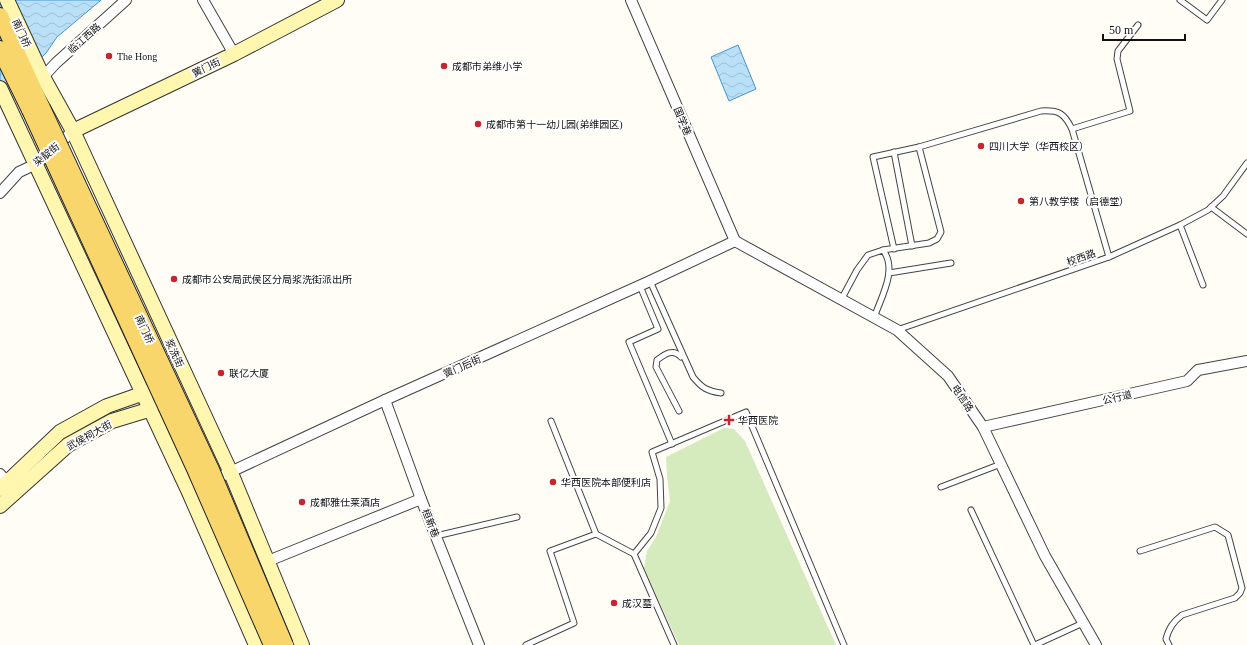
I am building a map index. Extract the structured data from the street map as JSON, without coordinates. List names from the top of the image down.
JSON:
{
  "streets": {
    "main road": [
      "南门桥",
      "黉门街",
      "浆洗街",
      "武侯祠大街"
    ],
    "street": [
      "临江西路",
      "国学巷",
      "染靛街",
      "黉门后街",
      "公行道",
      "电信路",
      "桓新巷"
    ],
    "lane": ["校西路"]
  },
  "crossings": [
    ["南门桥", "临江西路"],
    ["南门桥", "浆洗街"],
    ["临江西路", "浆洗街"],
    ["黉门街", "染靛街"],
    ["黉门街", "浆洗街"],
    ["国学巷", "黉门后街"],
    ["国学巷", "电信路"],
    ["染靛街", "浆洗街"],
    ["校西路", "电信路"],
    ["浆洗街", "黉门后街"],
    ["浆洗街", "武侯祠大街"],
    ["黉门后街", "电信路"],
    ["黉门后街", "桓新巷"],
    ["公行道", "电信路"]
  ],
  "places": {
    "other": [
      "The Hong",
      "成都市弟维小学",
      "成都市第十一幼儿园(弟维园区)",
      "四川大学（华西校区）",
      "第八教学楼（启德堂）",
      "成都市公安局武侯区分局浆洗街派出所",
      "联亿大厦",
      "华西医院本部便利店",
      "成都雅仕莱酒店",
      "成汉墓"
    ],
    "health": ["华西医院"]
  },
  "scale_bar": "50 m"
}
